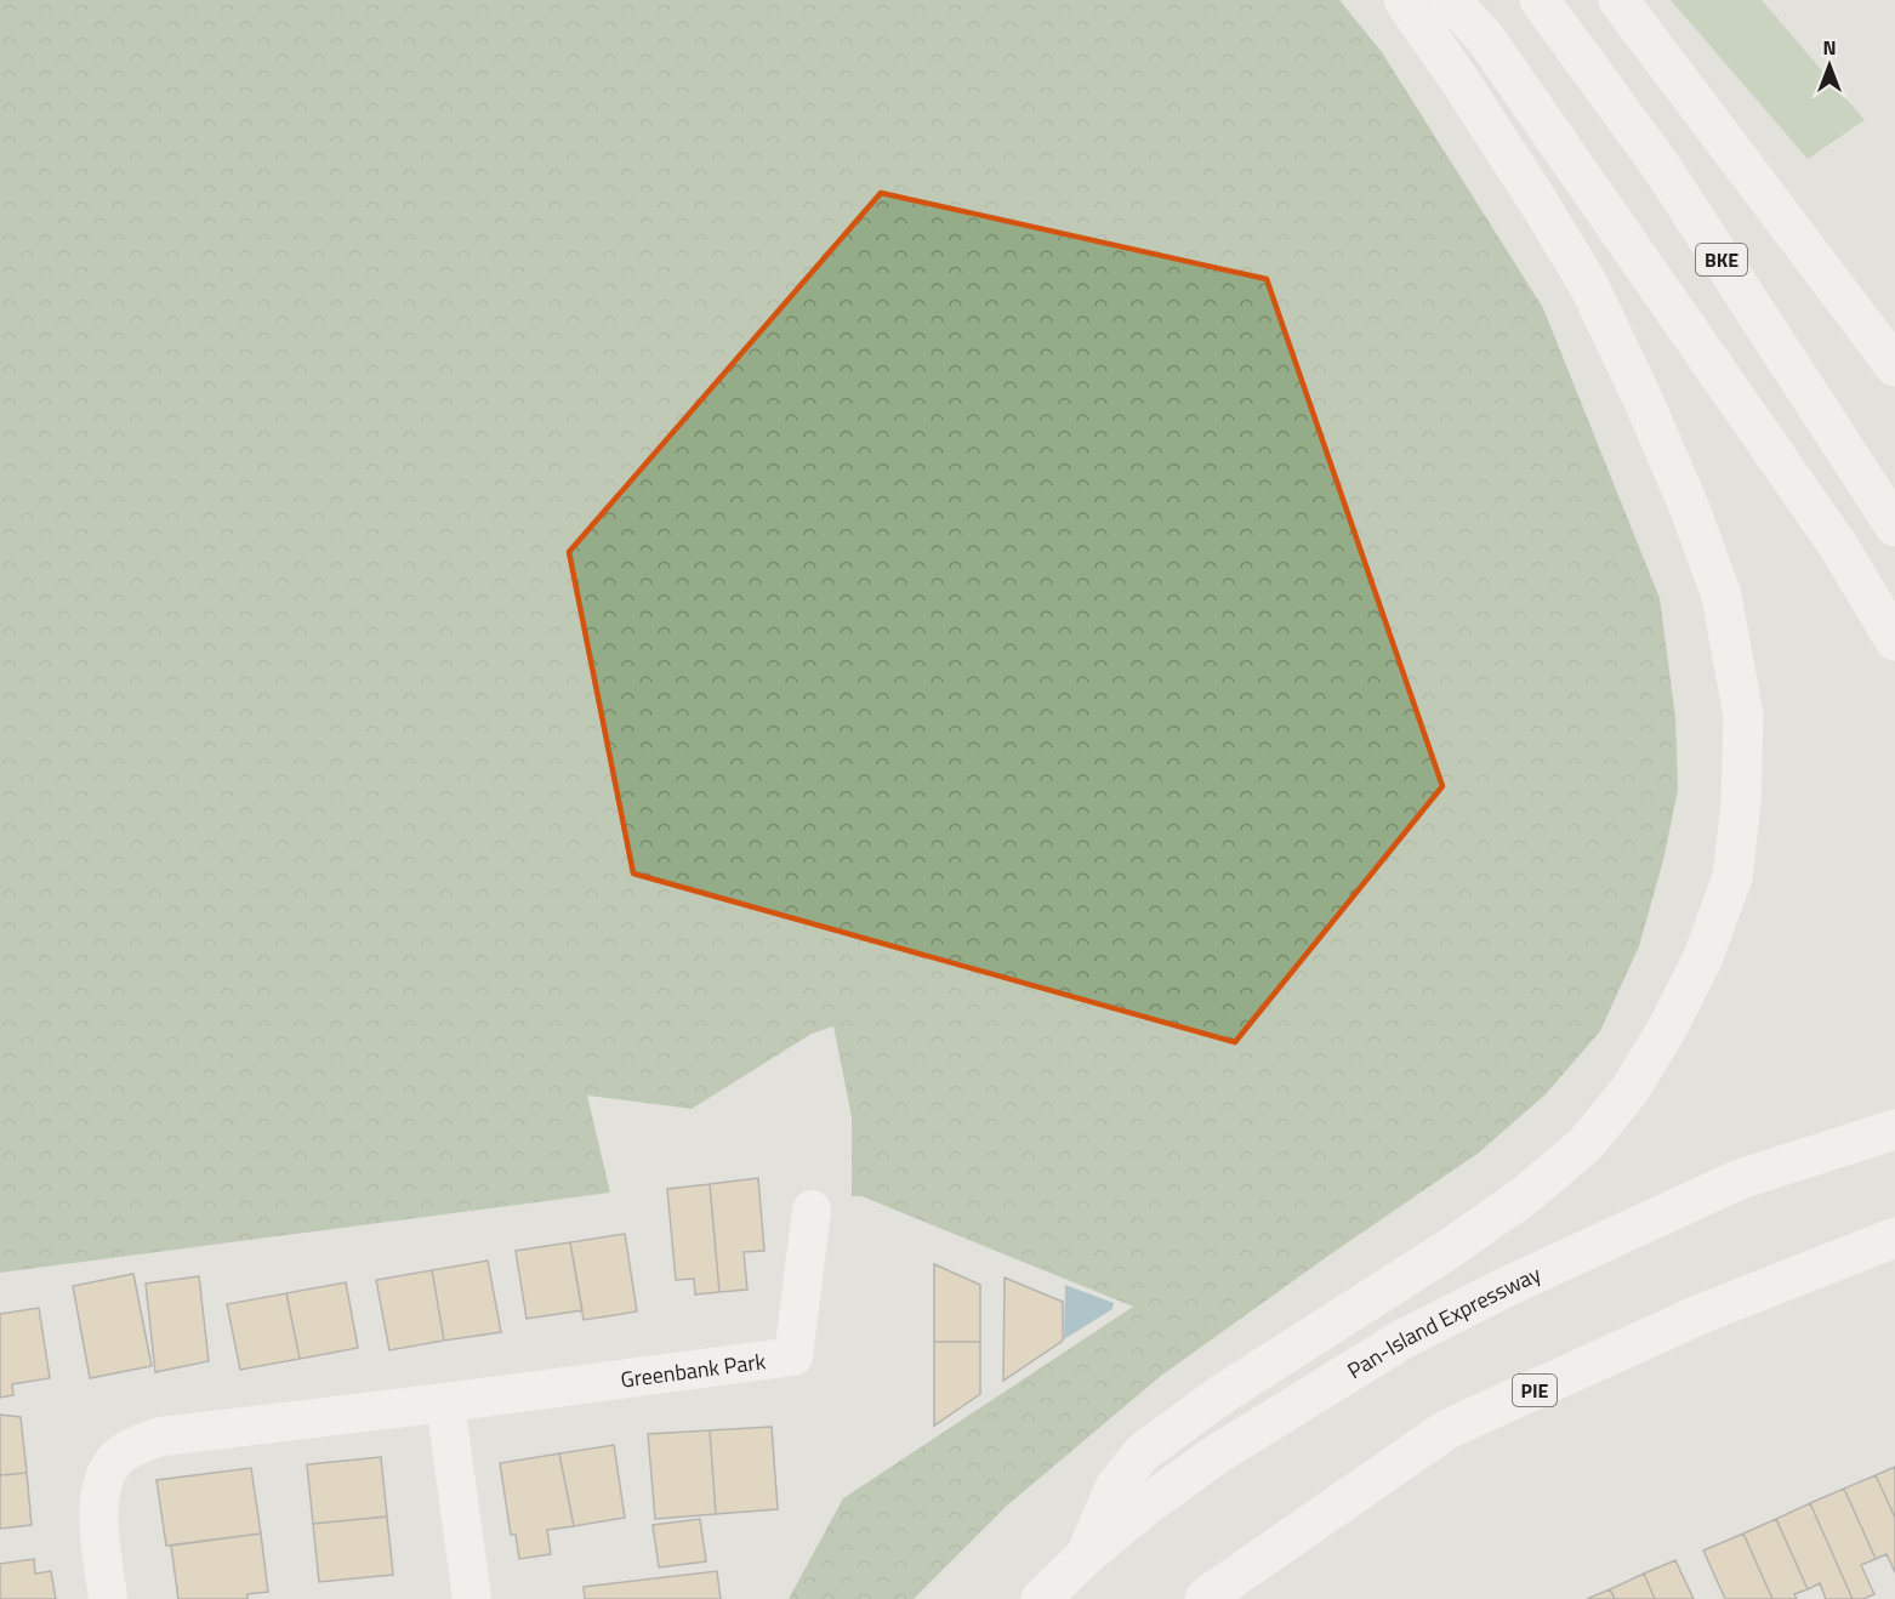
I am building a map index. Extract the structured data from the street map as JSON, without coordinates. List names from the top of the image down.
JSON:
{
  "streets": {
    "highway": ["BKE", "Pan-Island Expressway", "PIE"],
    "street": ["Greenbank Park"]
  },
  "north": "top"
}
